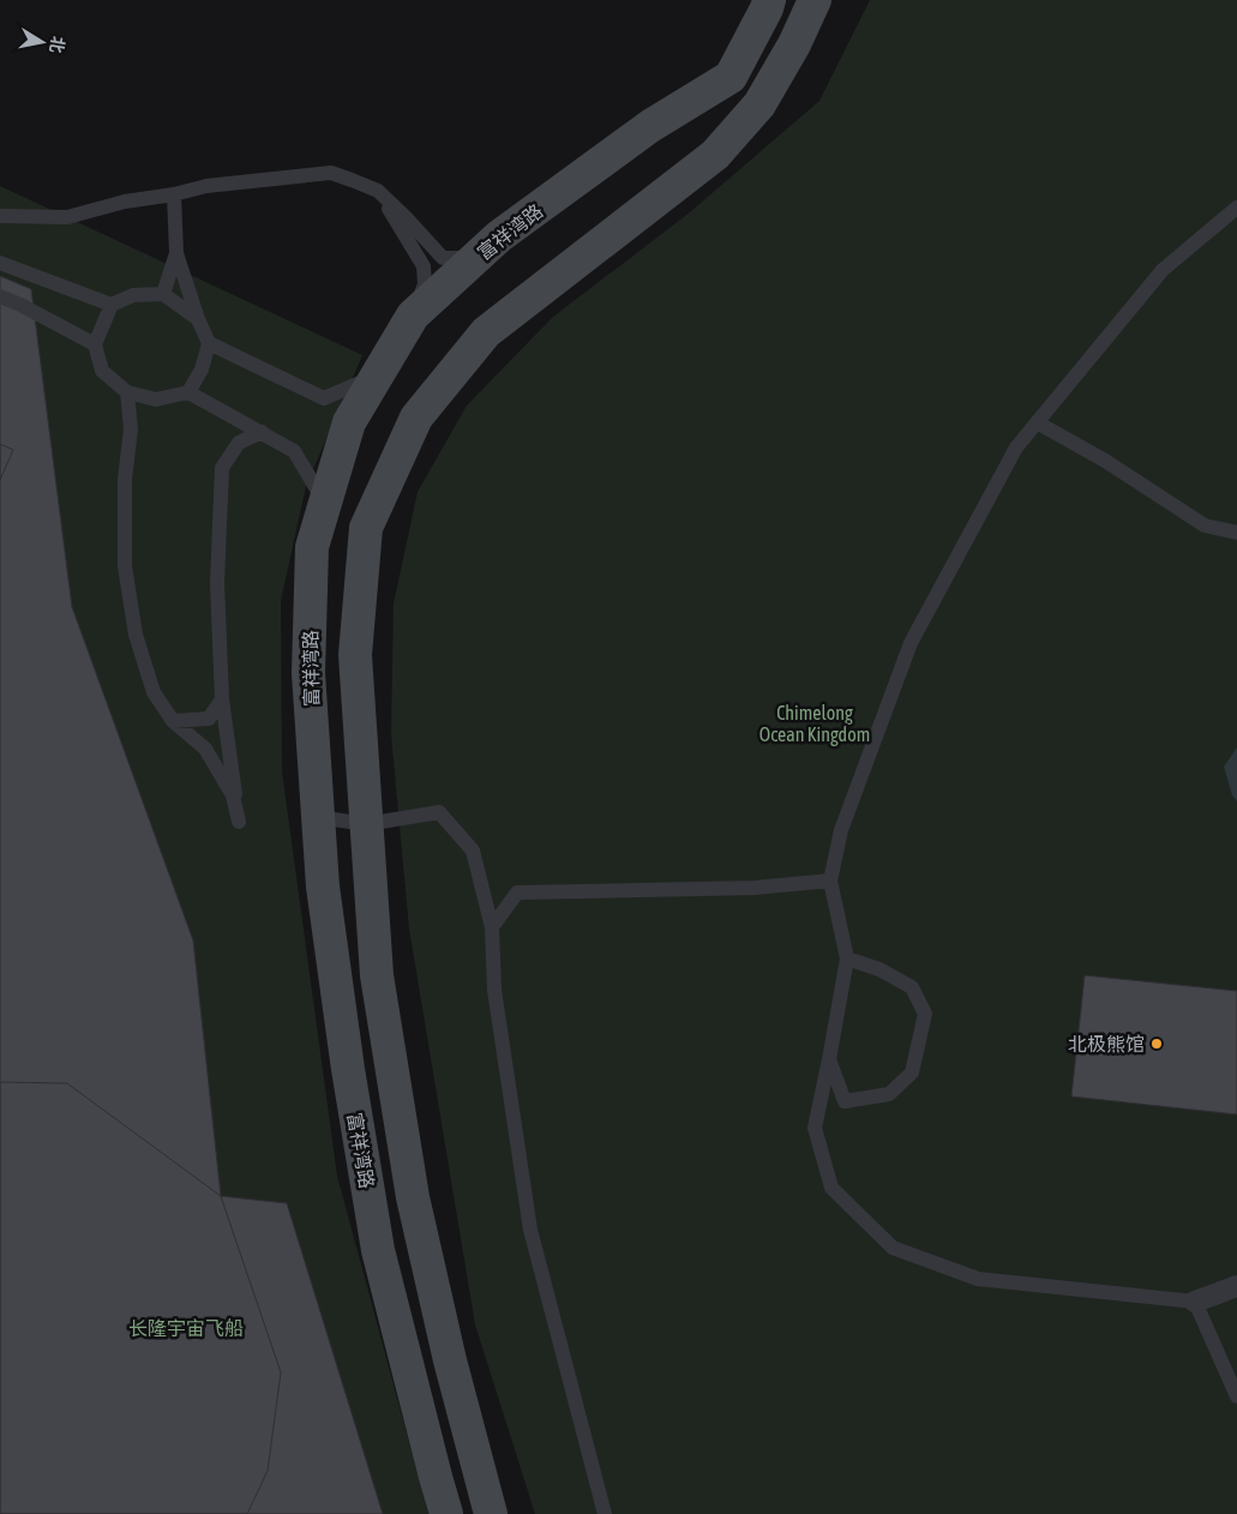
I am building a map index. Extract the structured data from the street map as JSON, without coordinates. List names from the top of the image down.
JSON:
{
  "streets": {
    "main road": ["富祥湾路"]
  },
  "parks": ["Chimelong Ocean Kingdom", "长隆宇宙飞船"],
  "places": ["北极熊馆"],
  "north": "right"
}
